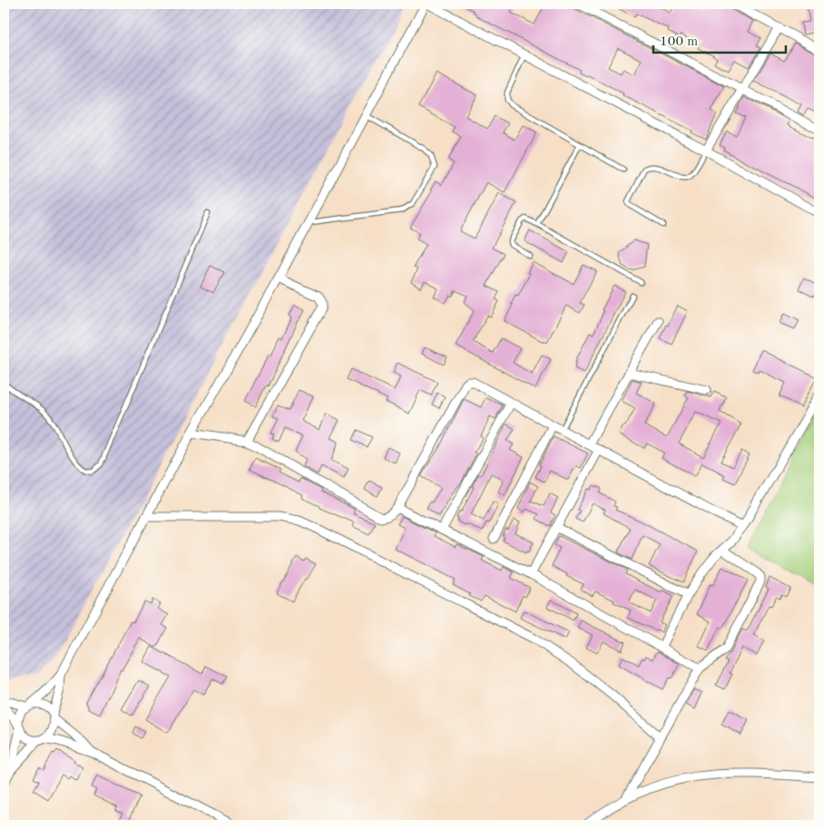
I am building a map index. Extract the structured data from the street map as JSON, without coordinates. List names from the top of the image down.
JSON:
{
  "scale_bar": "100 m"
}
